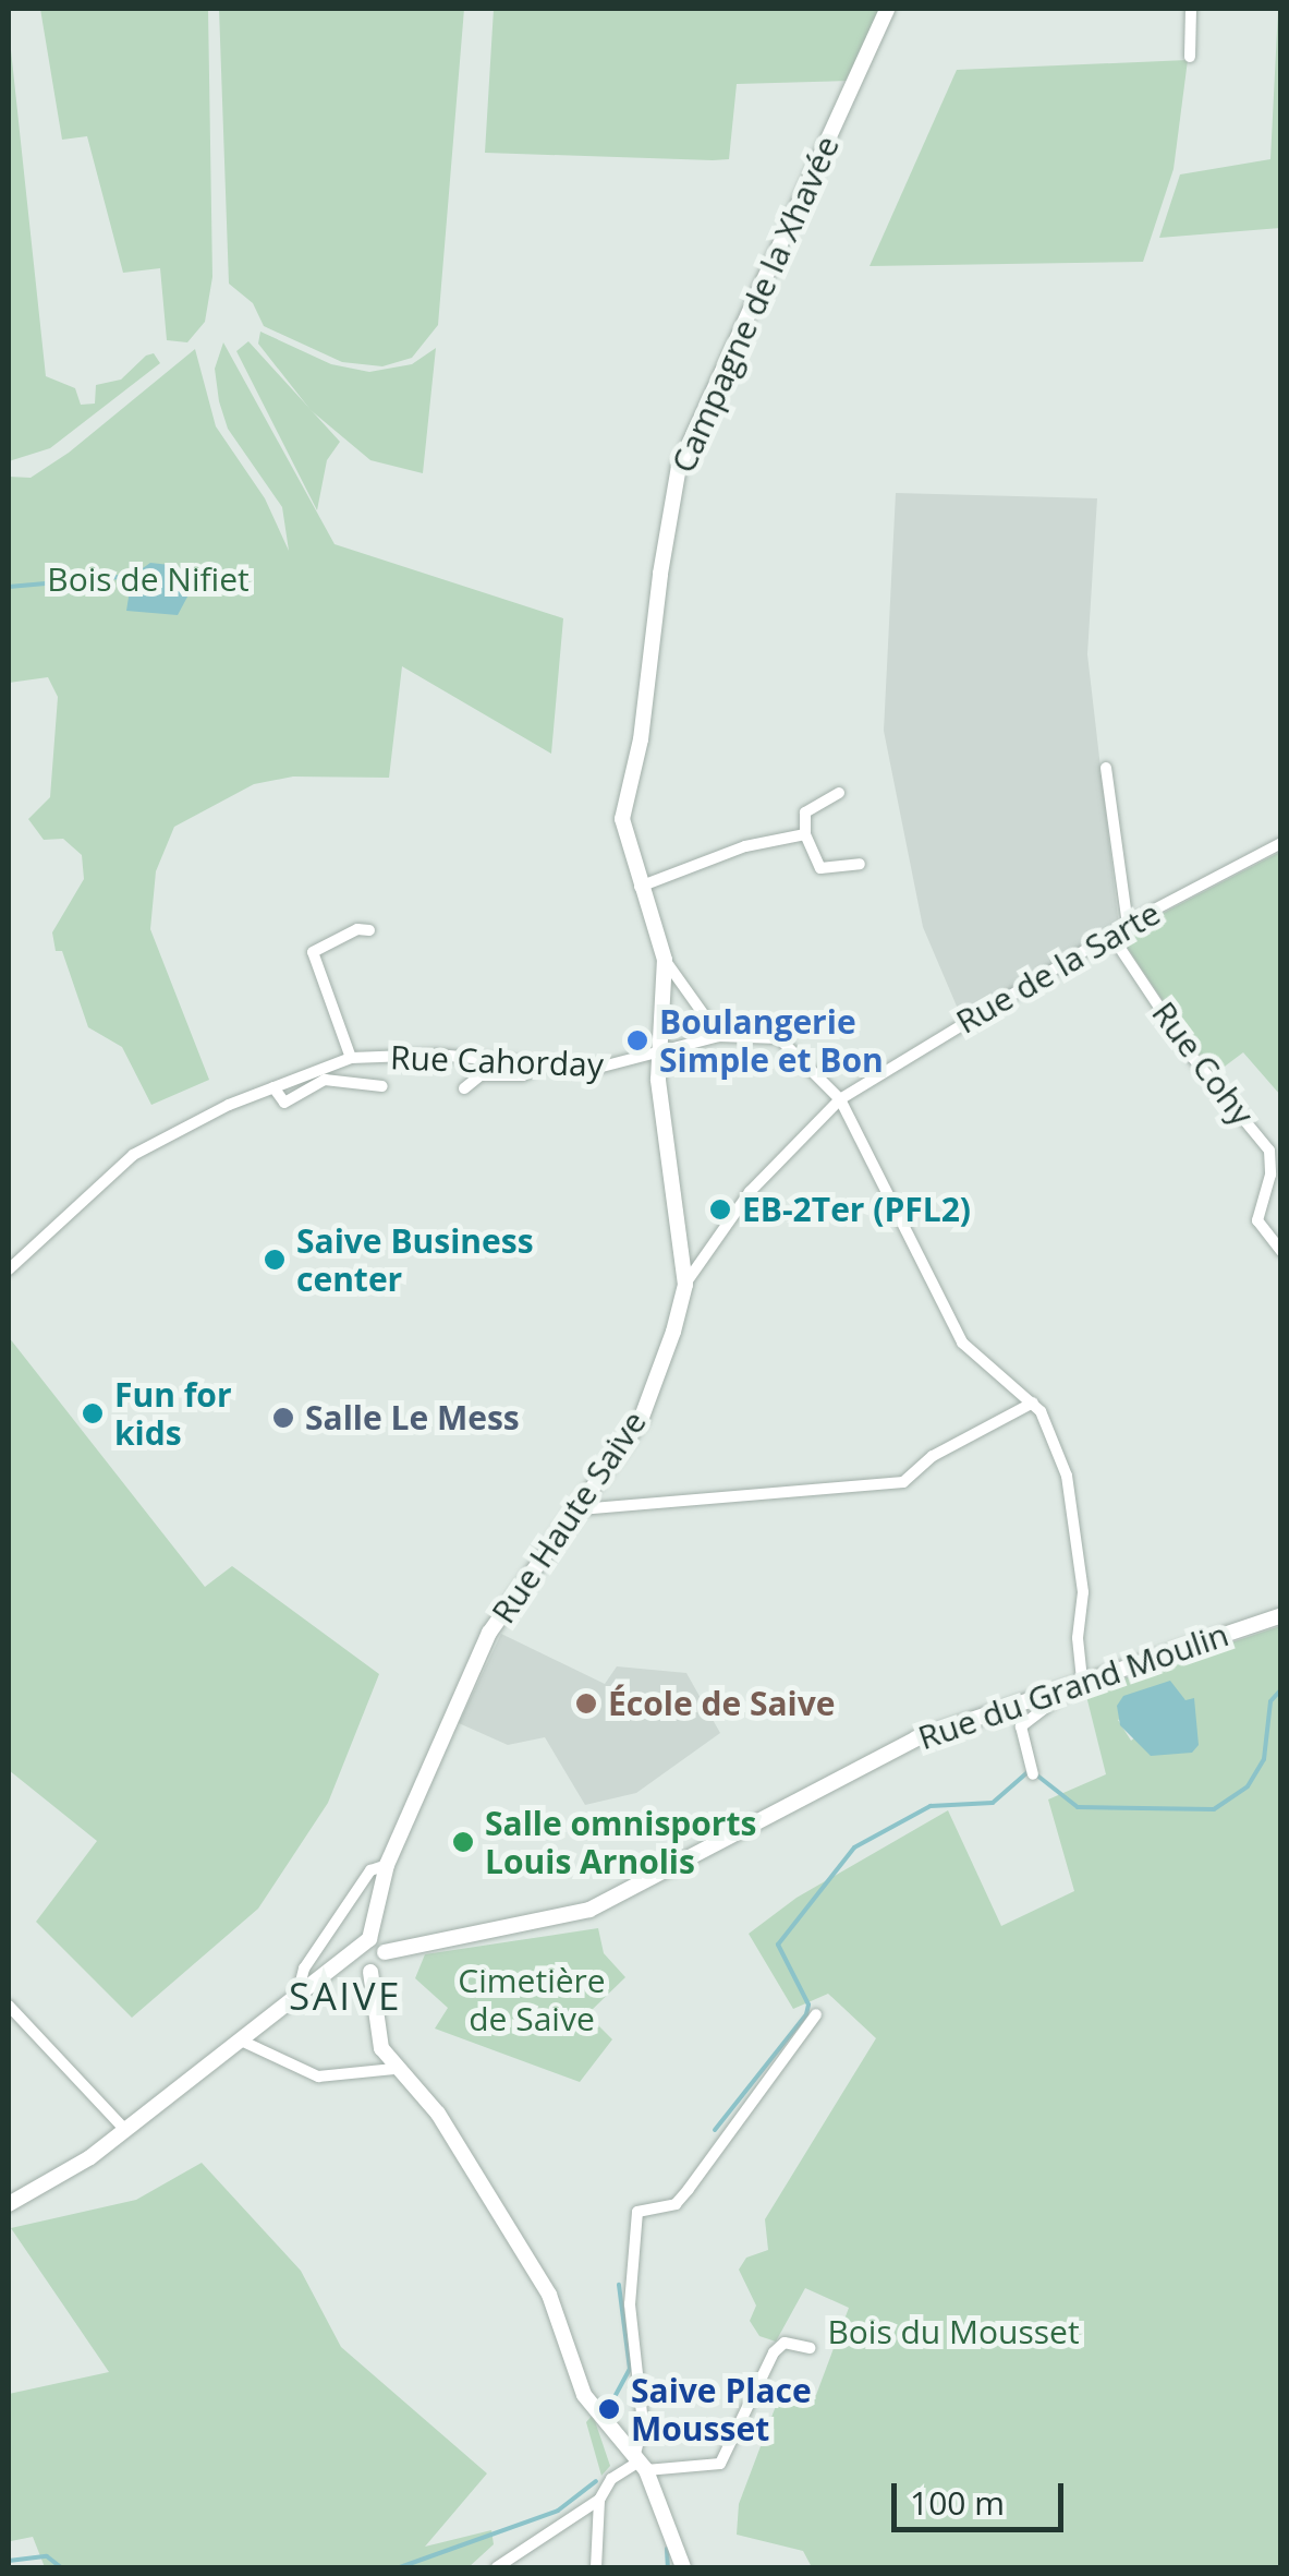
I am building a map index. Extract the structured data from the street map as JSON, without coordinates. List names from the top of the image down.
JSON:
{
  "streets": {
    "street": [
      "Campagne de la Xhavée",
      "Rue de la Sarte",
      "Rue Cahorday",
      "Rue Cohy",
      "Rue Haute Saive",
      "Rue du Grand Moulin"
    ]
  },
  "crossings": [
    ["Campagne de la Xhavée", "Rue Haute Saive"],
    ["Rue de la Sarte", "Rue Cohy"],
    ["Rue de la Sarte", "Rue Haute Saive"],
    ["Rue Cahorday", "Rue Haute Saive"]
  ],
  "districts": ["SAIVE"],
  "parks": ["Bois de Nifiet", "Cimetière de Saive", "Bois du Mousset"],
  "places": [
    "Boulangerie Simple et Bon",
    "EB-2Ter (PFL2)",
    "Saive Business center",
    "Fun for kids",
    "Salle Le Mess",
    "École de Saive",
    "Salle omnisports Louis Arnolis",
    "Saive Place Mousset"
  ],
  "scale_bar": "100 m"
}
